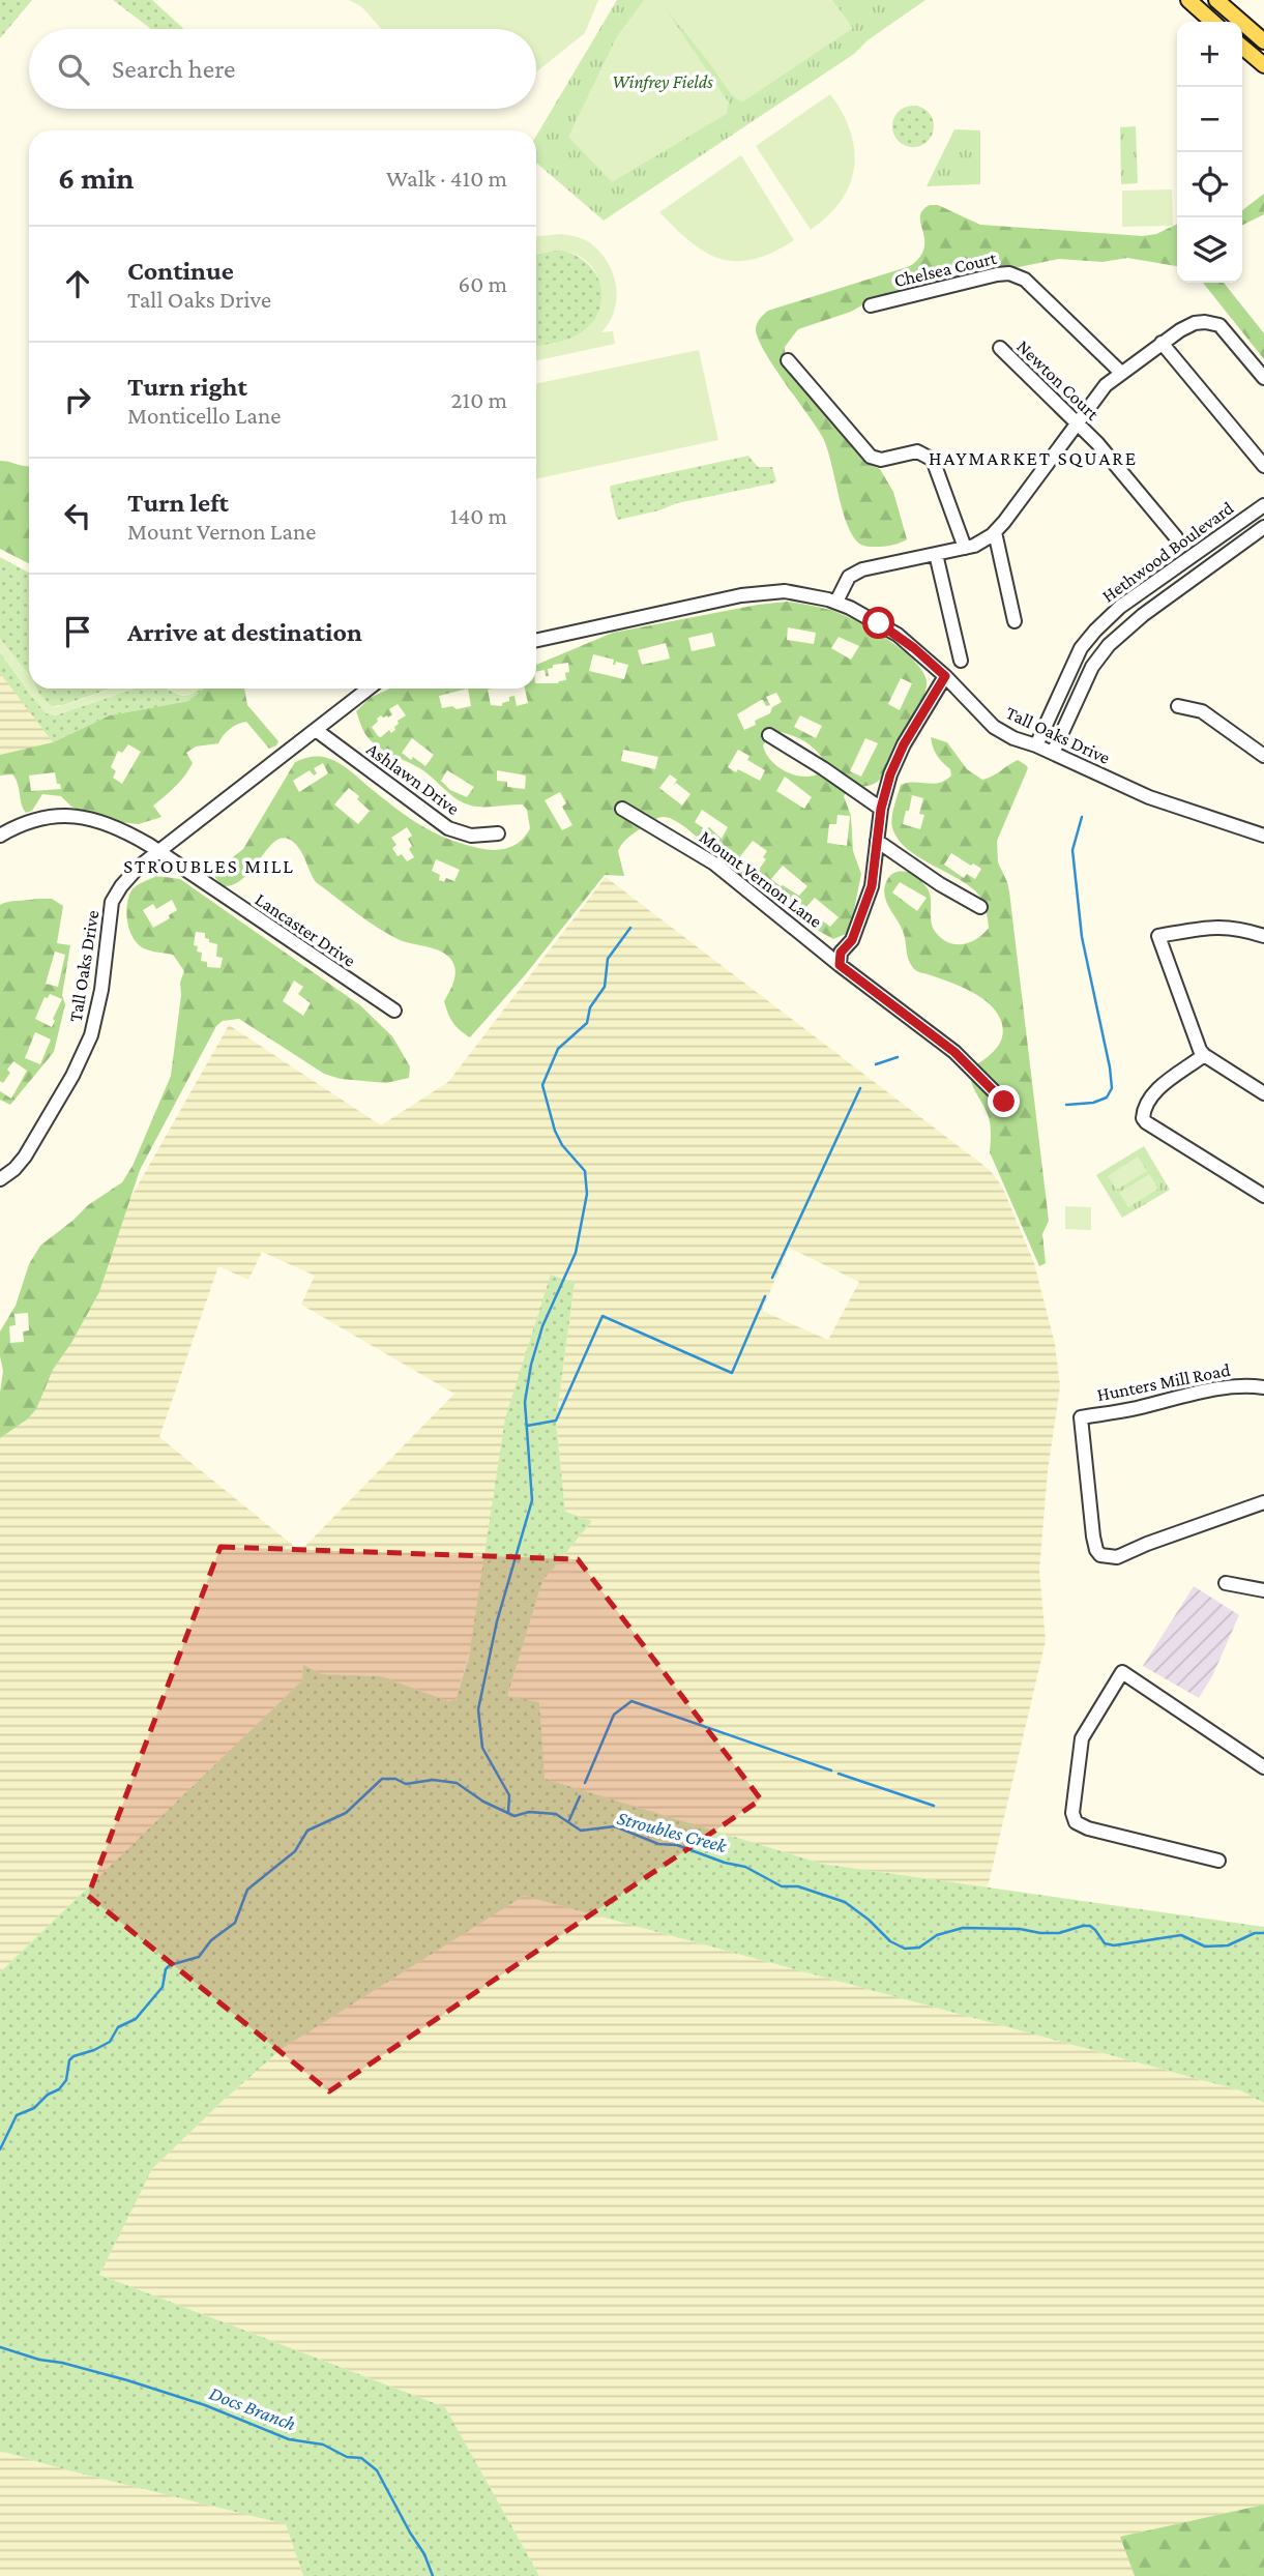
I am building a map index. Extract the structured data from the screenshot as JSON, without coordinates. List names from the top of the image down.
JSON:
{
  "streets": {
    "street": [
      "Chelsea Court",
      "Newton Court",
      "Hethwood Boulevard",
      "Tall Oaks Drive",
      "Ashlawn Drive",
      "Mount Vernon Lane",
      "Lancaster Drive",
      "Hunters Mill Road"
    ]
  },
  "crossings": [
    ["Hethwood Boulevard", "Tall Oaks Drive"],
    ["Tall Oaks Drive", "Ashlawn Drive"],
    ["Tall Oaks Drive", "Lancaster Drive"]
  ],
  "districts": ["HAYMARKET SQUARE", "STROUBLES MILL"],
  "water": ["Stroubles Creek", "Docs Branch"],
  "parks": ["Winfrey Fields"],
  "page": {
    "map_buttons": ["+", "−"],
    "search": "Search here",
    "heading": ["6 min", "Walk · 410 m"],
    "list": [
      ["Continue", "Tall Oaks Drive", "60 m"],
      ["Turn right", "Monticello Lane", "210 m"],
      ["Turn left", "Mount Vernon Lane", "140 m"],
      "Arrive at destination"
    ]
  }
}
